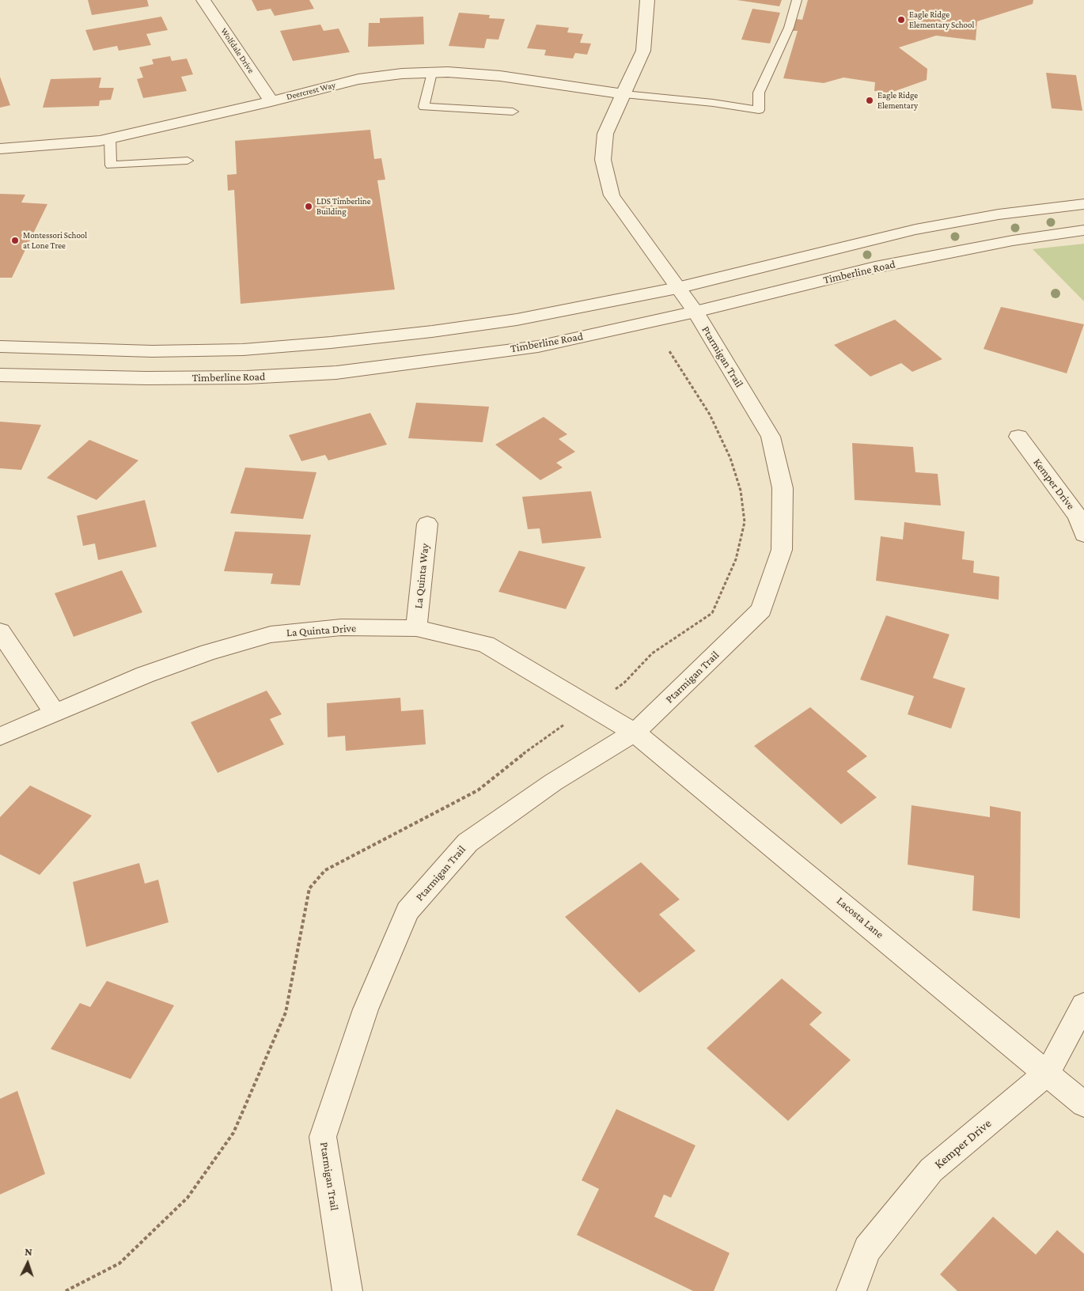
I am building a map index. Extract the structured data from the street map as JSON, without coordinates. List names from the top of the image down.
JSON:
{
  "streets": {
    "street": [
      "Wolfdale Drive",
      "Deercrest Way",
      "Timberline Road",
      "Ptarmigan Trail",
      "Kemper Drive",
      "La Quinta Way",
      "La Quinta Drive",
      "Lacosta Lane"
    ]
  },
  "crossings": [
    ["Wolfdale Drive", "Deercrest Way"],
    ["Deercrest Way", "Ptarmigan Trail"],
    ["Timberline Road", "Ptarmigan Trail"],
    ["Ptarmigan Trail", "La Quinta Drive"],
    ["Ptarmigan Trail", "Lacosta Lane"],
    ["Kemper Drive", "Lacosta Lane"],
    ["La Quinta Way", "La Quinta Drive"],
    ["La Quinta Drive", "Lacosta Lane"]
  ],
  "places": [
    "Eagle Ridge Elementary School",
    "Eagle Ridge Elementary",
    "LDS Timberline Building",
    "Montessori School at Lone Tree"
  ],
  "north": "top"
}
